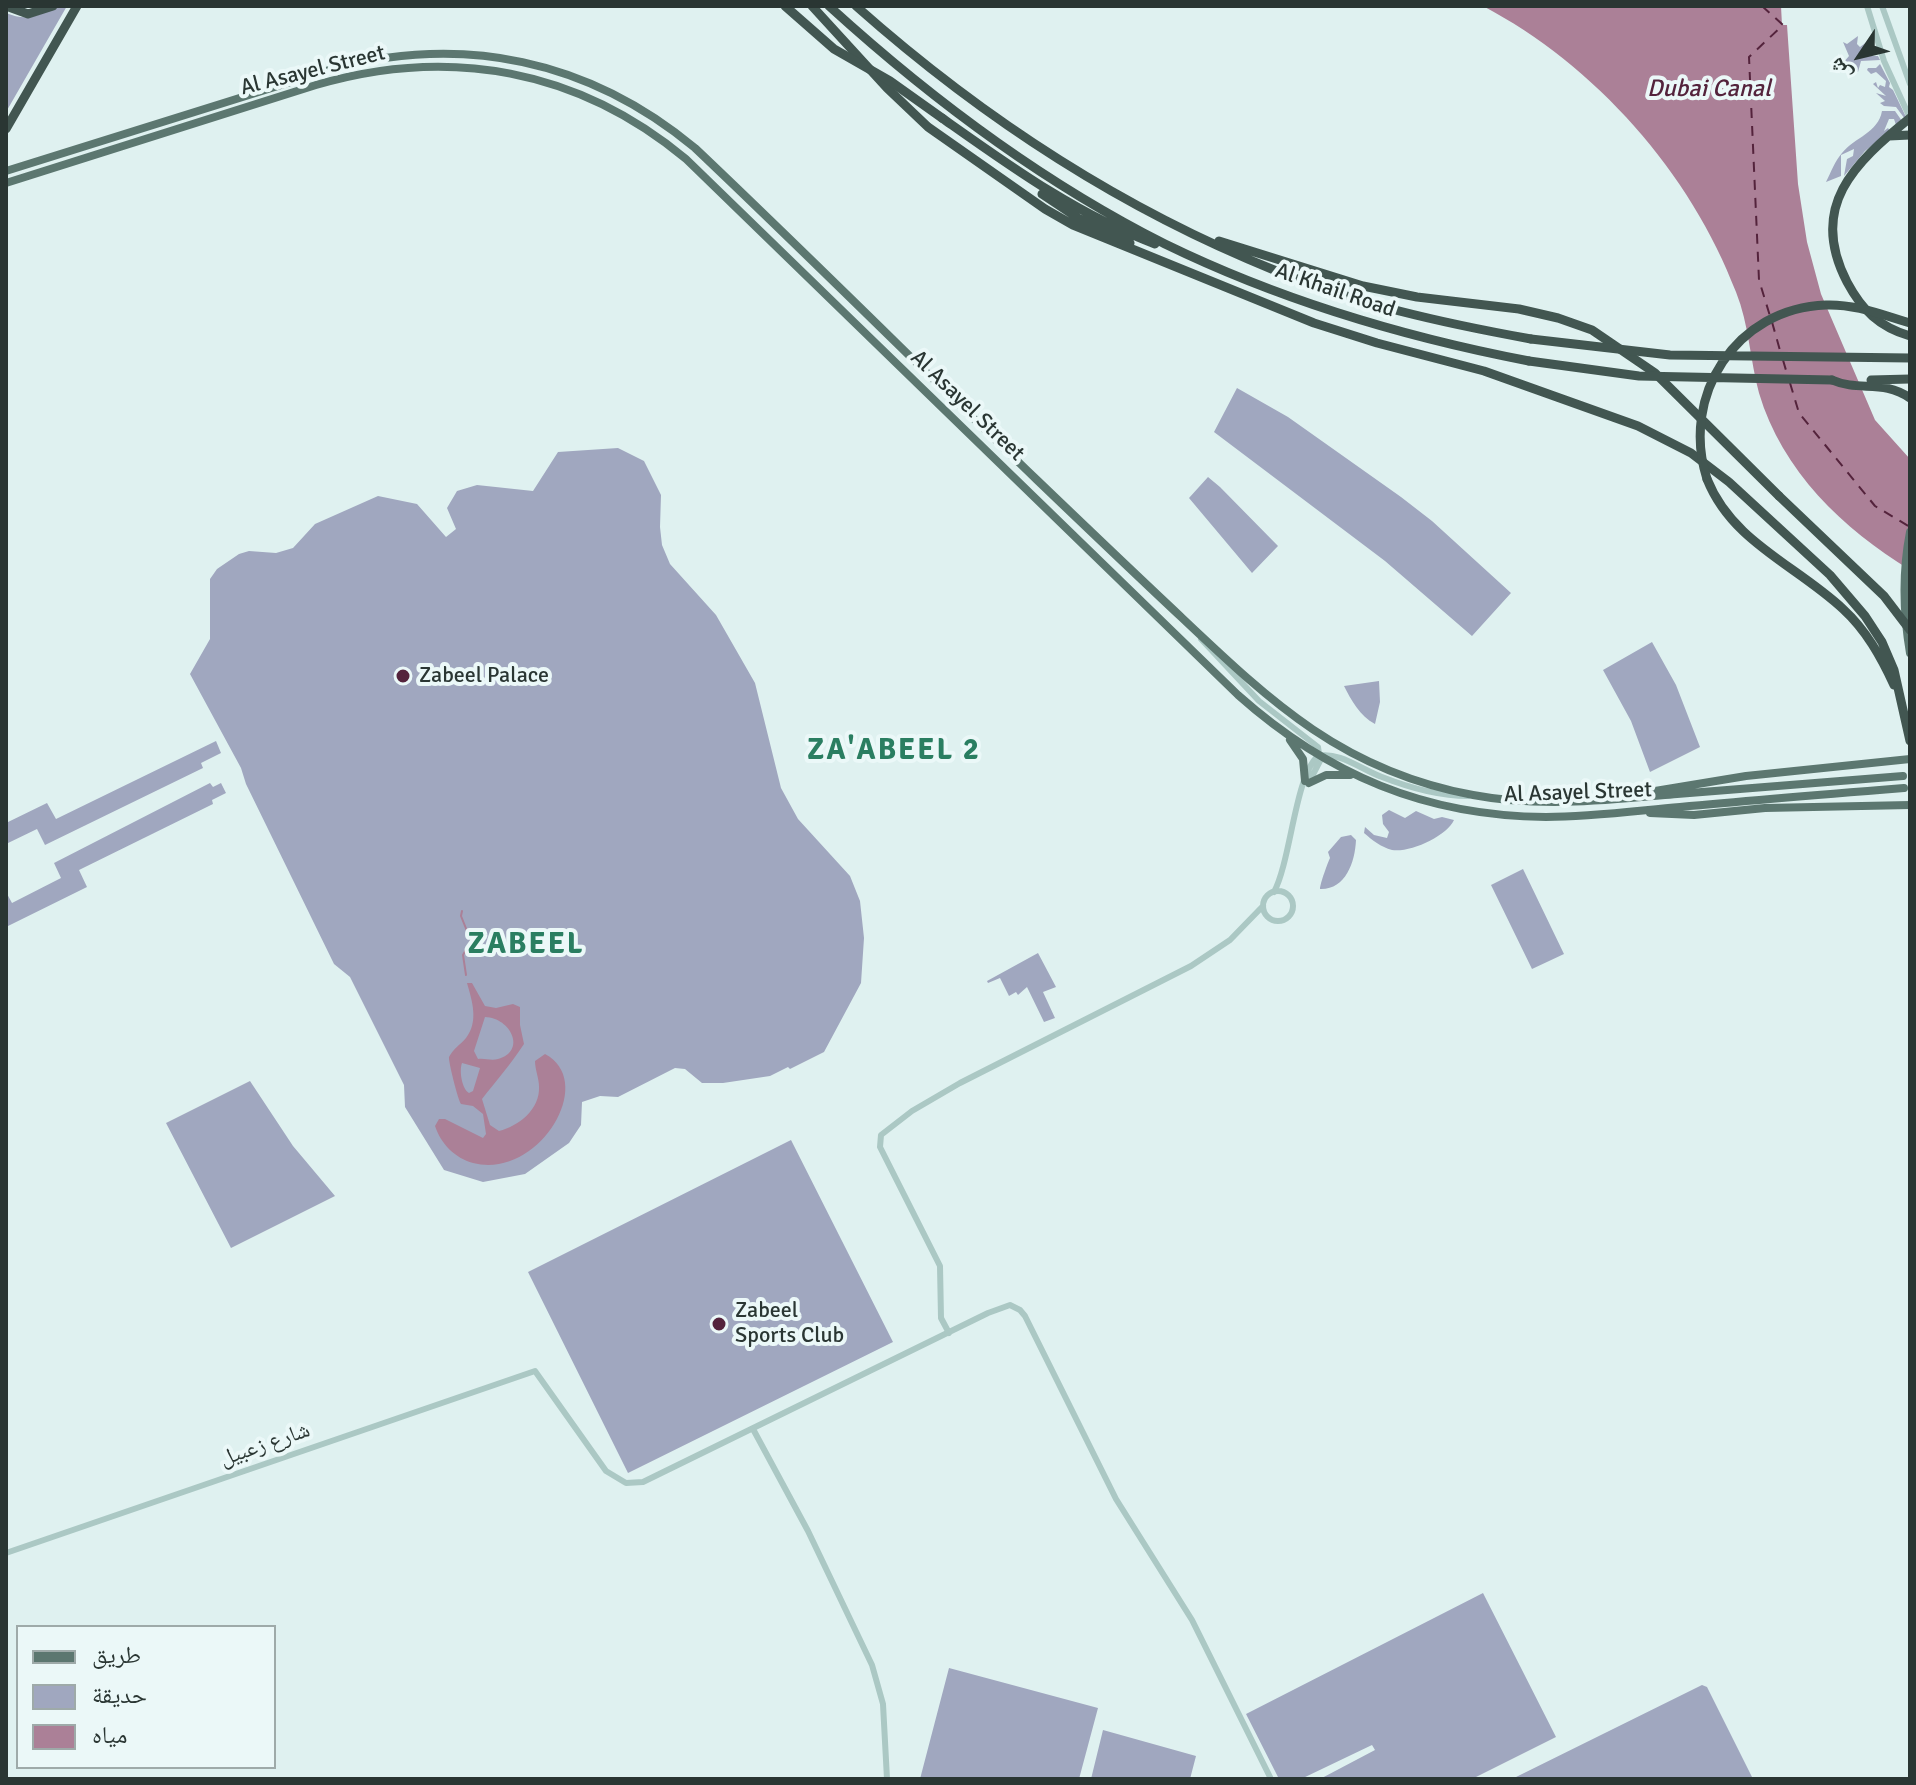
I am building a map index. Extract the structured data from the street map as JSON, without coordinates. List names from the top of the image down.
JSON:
{
  "streets": {
    "highway": ["Al Khail Road"],
    "main road": ["Al Asayel Street"],
    "street": ["شارع زعبيل"]
  },
  "districts": ["ZA'ABEEL 2", "ZABEEL"],
  "water": ["Dubai Canal"],
  "places": ["Zabeel Palace", "Zabeel Sports Club"],
  "legend": ["طريق", "حديقة", "مياه"],
  "north": "bottom left"
}
